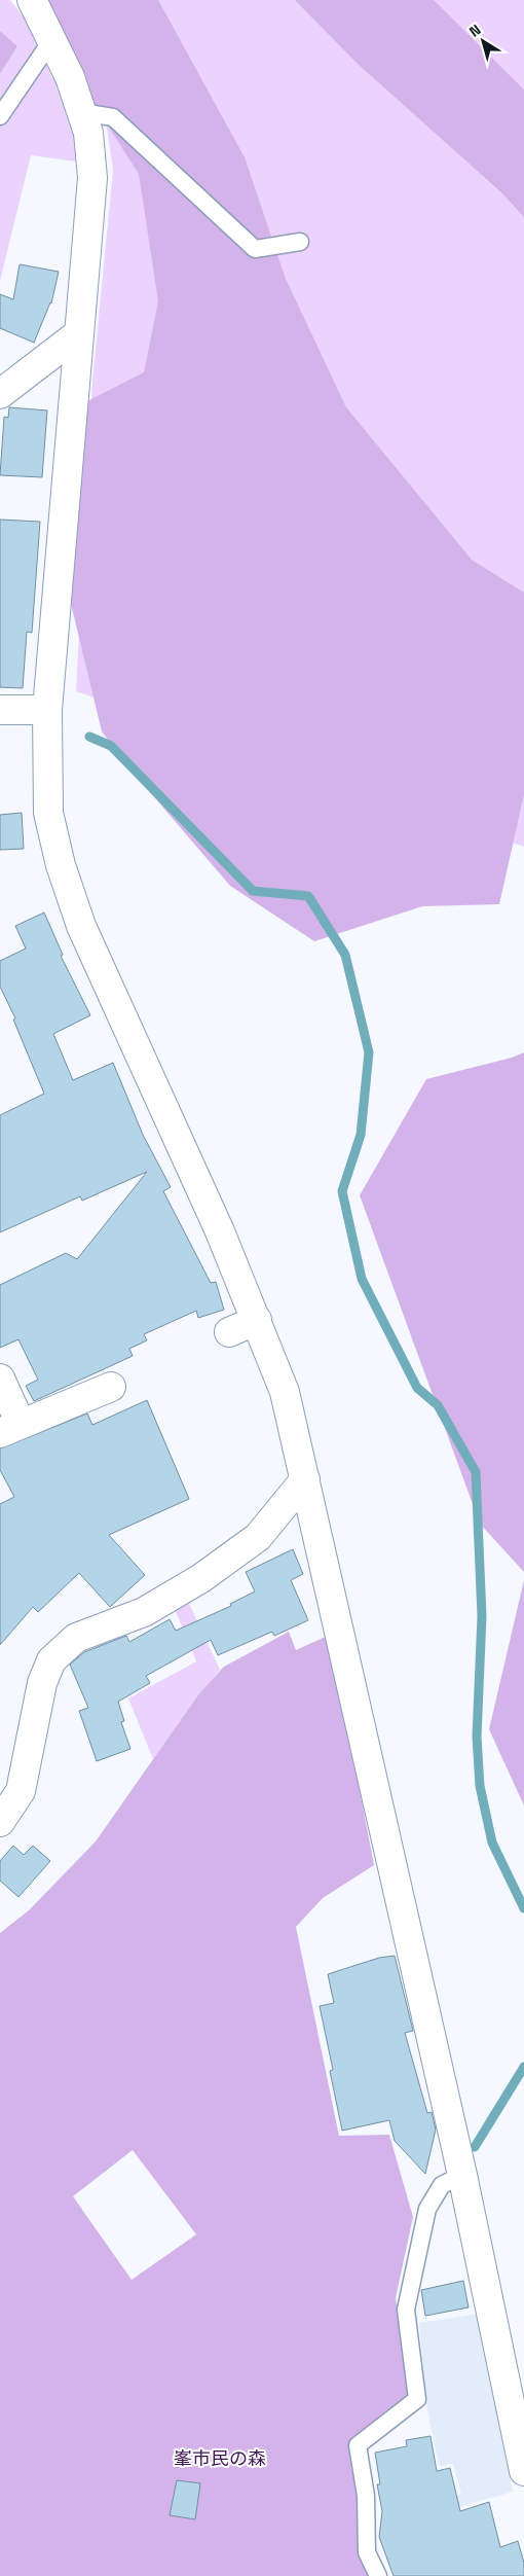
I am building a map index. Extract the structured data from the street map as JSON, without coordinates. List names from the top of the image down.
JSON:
{
  "parks": ["峯市民の森"],
  "north": "top left"
}
